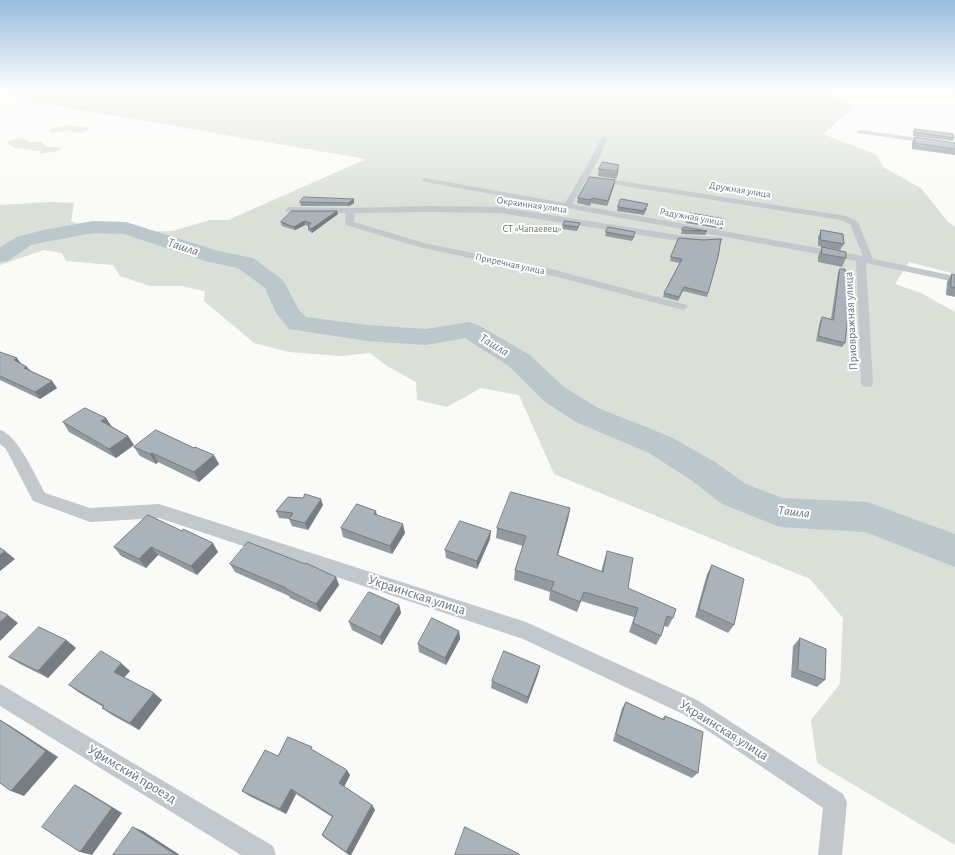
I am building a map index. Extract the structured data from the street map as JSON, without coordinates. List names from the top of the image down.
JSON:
{
  "streets": {
    "street": [
      "Дружная улица",
      "Окраинная улица",
      "Радужная улица",
      "Приречная улица",
      "Приовражная улица",
      "Украинская улица",
      "Уфимский проезд"
    ]
  },
  "crossings": [
    ["Дружная улица", "Радужная улица"],
    ["Дружная улица", "Приовражная улица"],
    ["Окраинная улица", "Радужная улица"],
    ["Окраинная улица", "Приречная улица"],
    ["Радужная улица", "Приовражная улица"]
  ],
  "water": ["Ташла"],
  "parks": ["СТ «Чапаевец»"]
}
